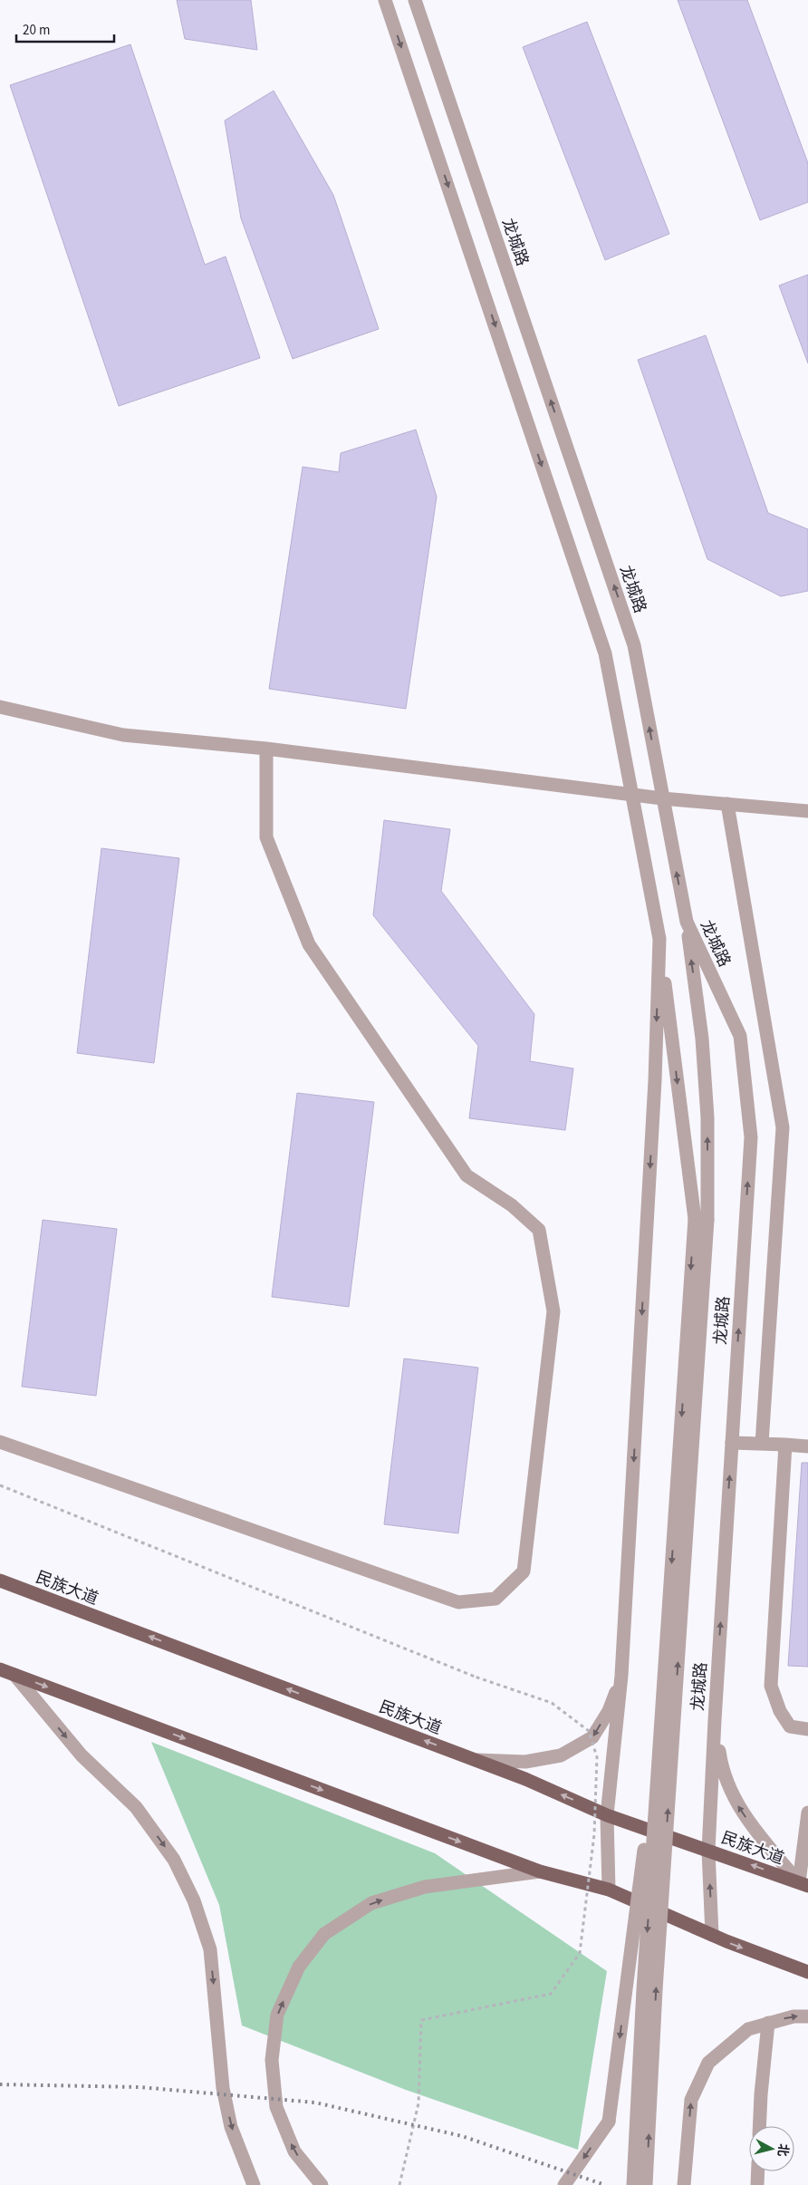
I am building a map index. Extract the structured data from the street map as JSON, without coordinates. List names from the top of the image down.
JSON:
{
  "streets": {
    "main road": ["民族大道"],
    "street": ["龙城路"]
  },
  "crossings": [
    ["龙城路", "民族大道"]
  ],
  "scale_bar": "20 m",
  "north": "right"
}
